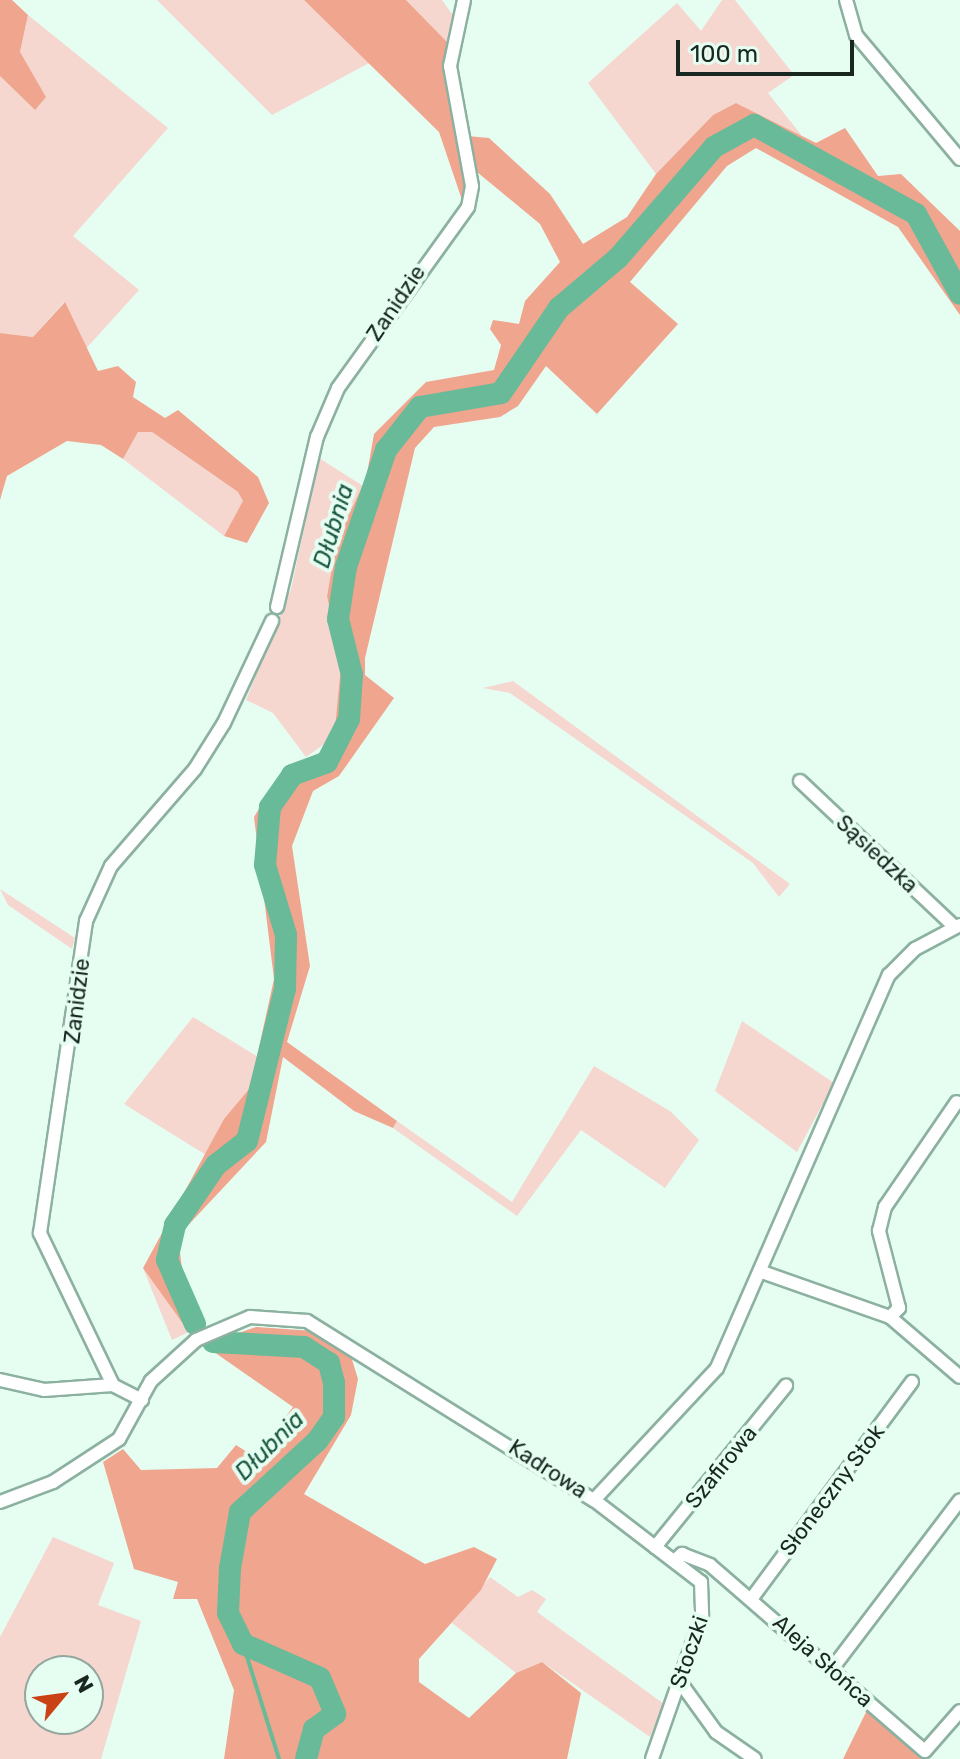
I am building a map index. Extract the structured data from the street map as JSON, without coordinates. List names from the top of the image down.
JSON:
{
  "streets": {
    "street": [
      "Zanidzie",
      "Sąsiedzka",
      "Szafirowa",
      "Kadrowa",
      "Słoneczny Stok",
      "Stoczki",
      "Aleja Słońca"
    ]
  },
  "crossings": [
    ["Sąsiedzka", "Kadrowa"],
    ["Szafirowa", "Stoczki"],
    ["Kadrowa", "Stoczki"],
    ["Słoneczny Stok", "Aleja Słońca"],
    ["Stoczki", "Aleja Słońca"]
  ],
  "water": ["Dłubnia"],
  "scale_bar": "100 m",
  "north": "top right"
}
